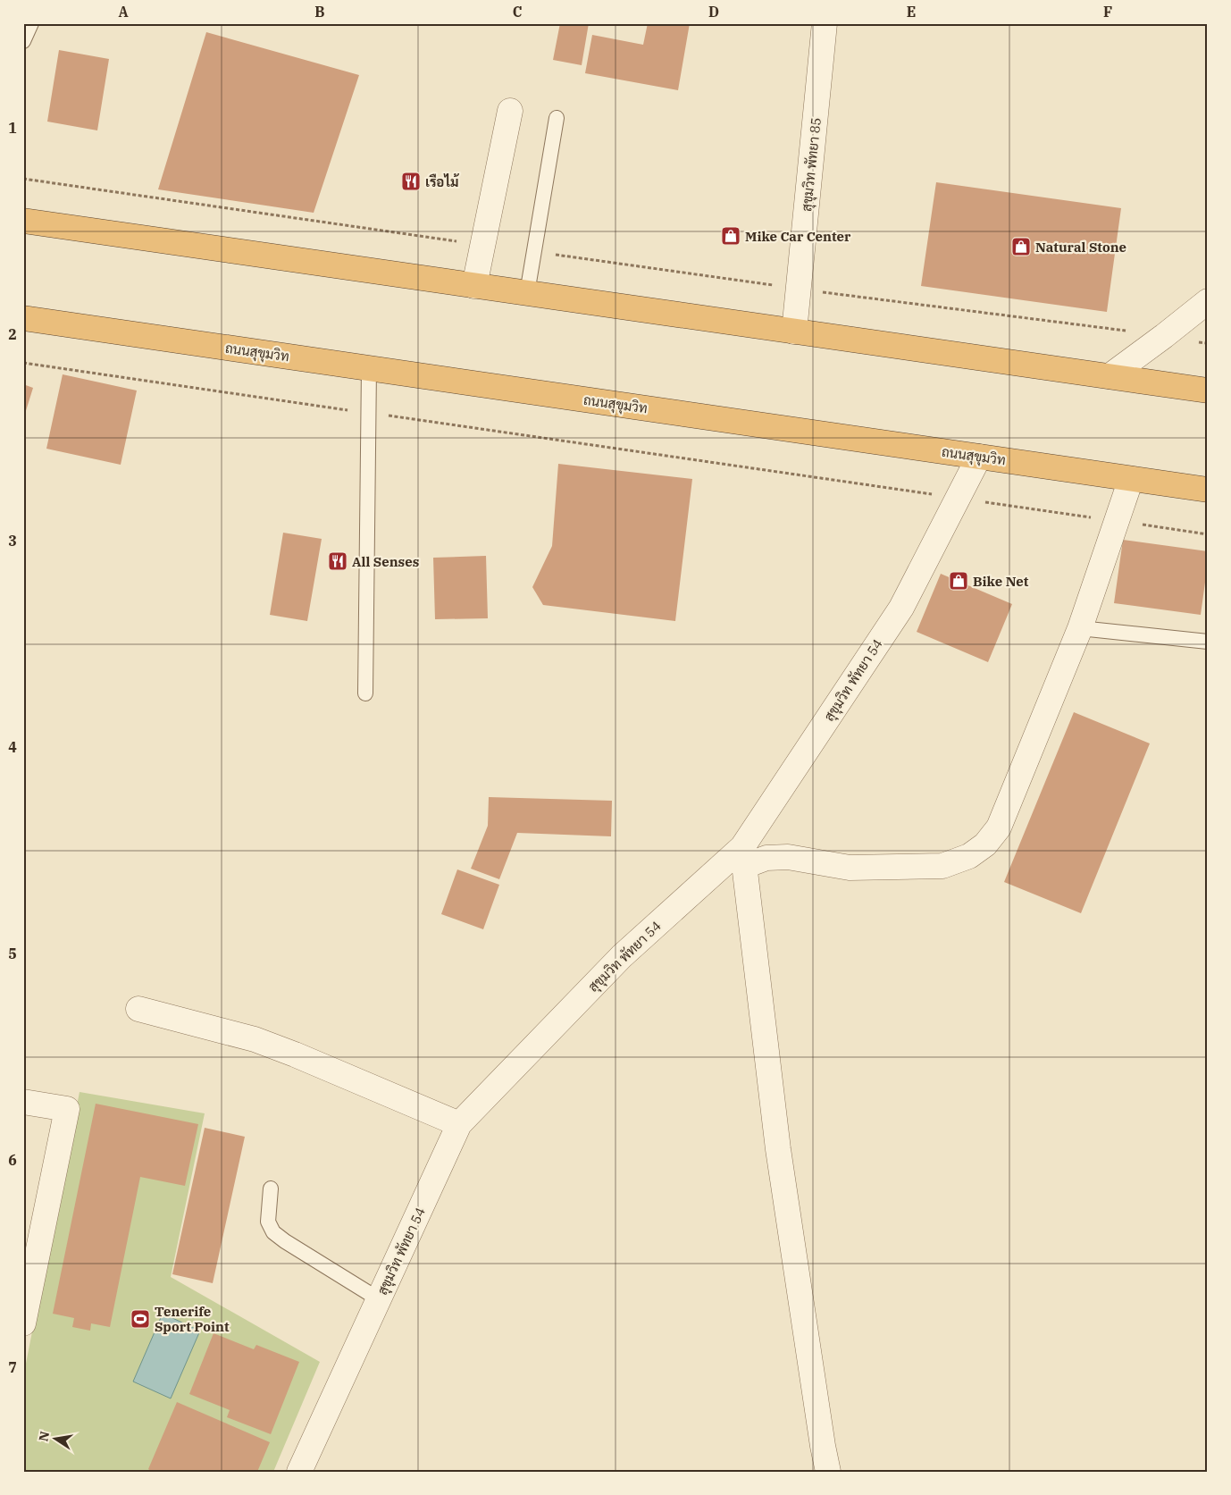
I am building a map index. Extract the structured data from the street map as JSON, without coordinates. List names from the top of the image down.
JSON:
{
  "streets": {
    "highway": ["ถนนสุขุมวิท"],
    "street": ["สุขุมวิท พัทยา 85", "สุขุมวิท พัทยา 54"]
  },
  "crossings": [
    ["ถนนสุขุมวิท", "สุขุมวิท พัทยา 54"]
  ],
  "places": {
    "restaurant": ["เรือไม้", "All Senses"],
    "shop": ["Mike Car Center", "Natural Stone", "Bike Net"],
    "sports": ["Tenerife Sport Point"]
  },
  "north": "left",
  "grid": {
    "columns": [
      "A",
      "B",
      "C",
      "D",
      "E",
      "F"
    ],
    "rows": [
      "1",
      "2",
      "3",
      "4",
      "5",
      "6",
      "7"
    ]
  }
}
